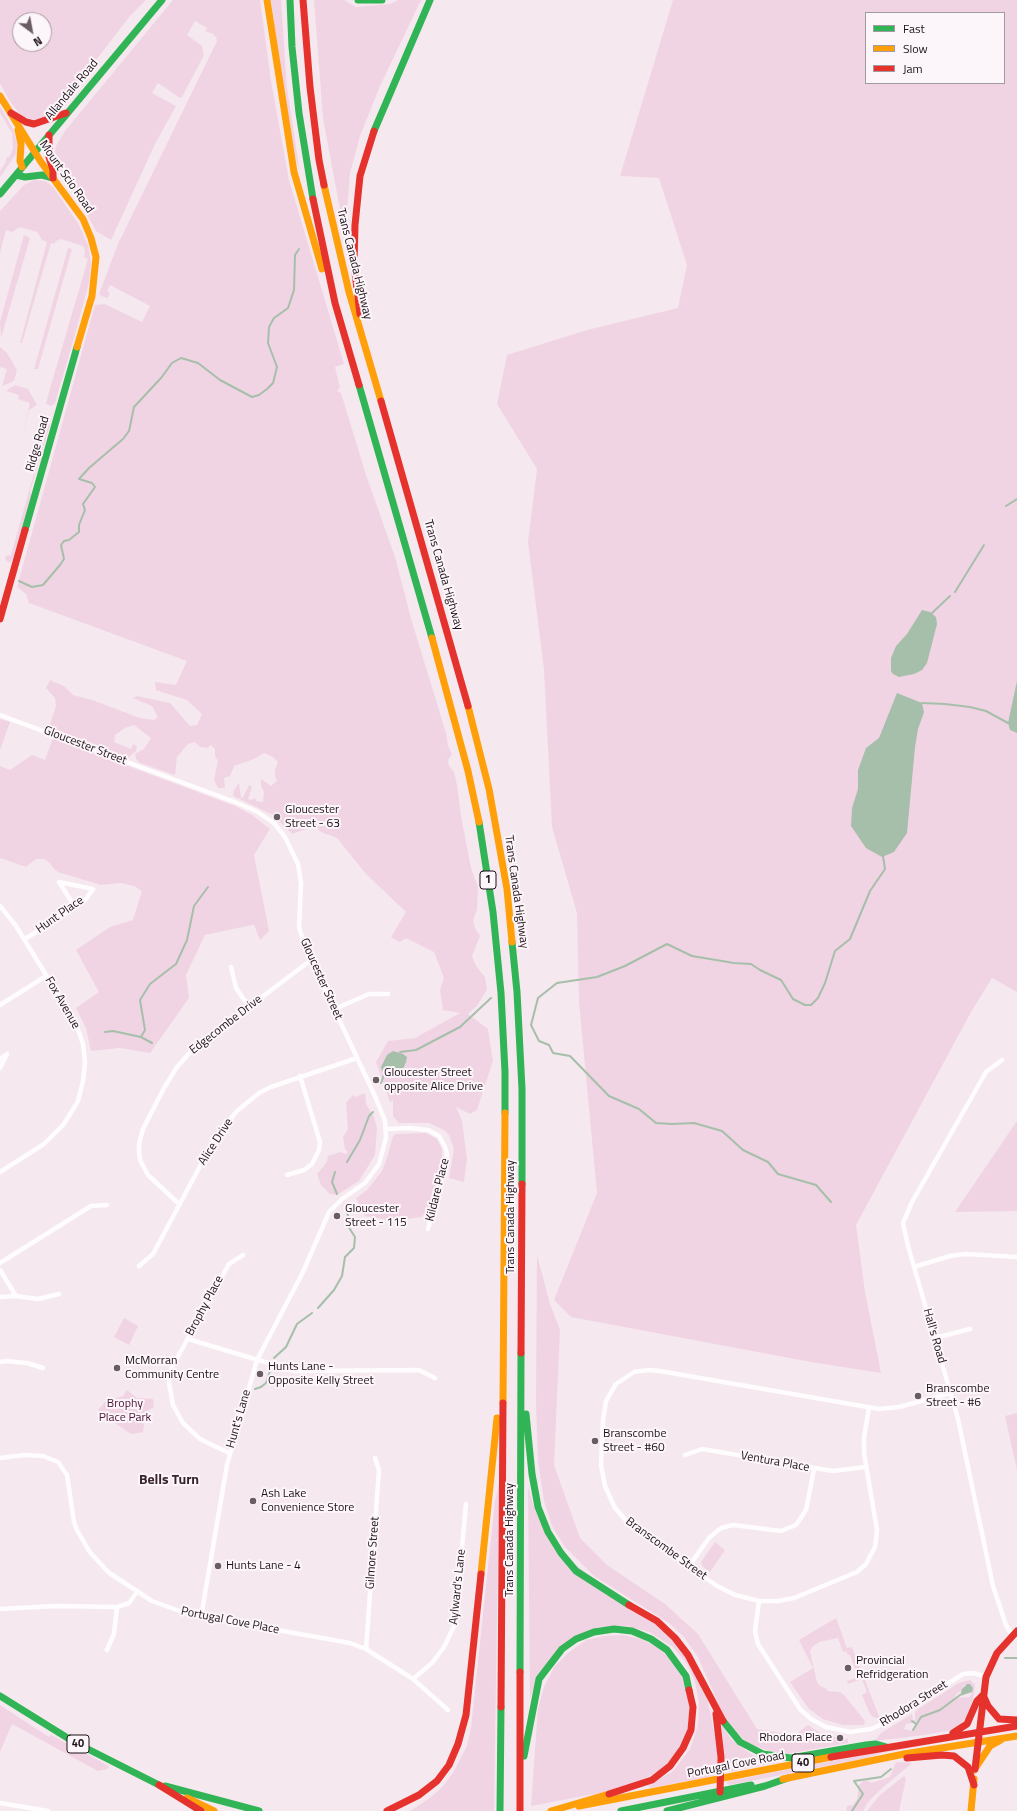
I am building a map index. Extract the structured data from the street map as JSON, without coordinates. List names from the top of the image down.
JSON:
{
  "streets": {
    "main road": [
      "Allandale Road",
      "Mount Scio Road",
      "Trans Canada Highway",
      "Ridge Road",
      "1",
      "40",
      "Portugal Cove Road"
    ],
    "street": [
      "Gloucester Street",
      "Hunt Place",
      "Fox Avenue",
      "Edgecombe Drive",
      "Alice Drive",
      "Kildare Place",
      "Brophy Place",
      "Hall's Road",
      "Hunt's Lane",
      "Ventura Place",
      "Branscombe Street",
      "Gilmore Street",
      "Aylward's Lane",
      "Portugal Cove Place",
      "Rhodora Street"
    ]
  },
  "crossings": [
    ["Allandale Road", "Mount Scio Road"],
    ["Mount Scio Road", "Ridge Road"],
    ["Gloucester Street", "Edgecombe Drive"],
    ["Gloucester Street", "Alice Drive"],
    ["Gloucester Street", "Kildare Place"],
    ["Gloucester Street", "Hunt's Lane"],
    ["Hunt Place", "Fox Avenue"],
    ["Edgecombe Drive", "Alice Drive"],
    ["Brophy Place", "Hunt's Lane"],
    ["Hall's Road", "Branscombe Street"],
    ["Hunt's Lane", "Portugal Cove Place"],
    ["Ventura Place", "Branscombe Street"],
    ["Branscombe Street", "Rhodora Street"],
    ["Gilmore Street", "Portugal Cove Place"],
    ["Aylward's Lane", "Portugal Cove Place"]
  ],
  "districts": ["Bells Turn"],
  "parks": ["Brophy Place Park"],
  "places": [
    "Gloucester Street - 63",
    "Gloucester Street opposite Alice Drive",
    "Gloucester Street - 115",
    "McMorran Community Centre",
    "Hunts Lane - Opposite Kelly Street",
    "Branscombe Street - #6",
    "Branscombe Street - #60",
    "Ash Lake Convenience Store",
    "Hunts Lane - 4",
    "Provincial Refridgeration",
    "Rhodora Place"
  ],
  "legend": ["Fast", "Slow", "Jam"],
  "north": "bottom right"
}
